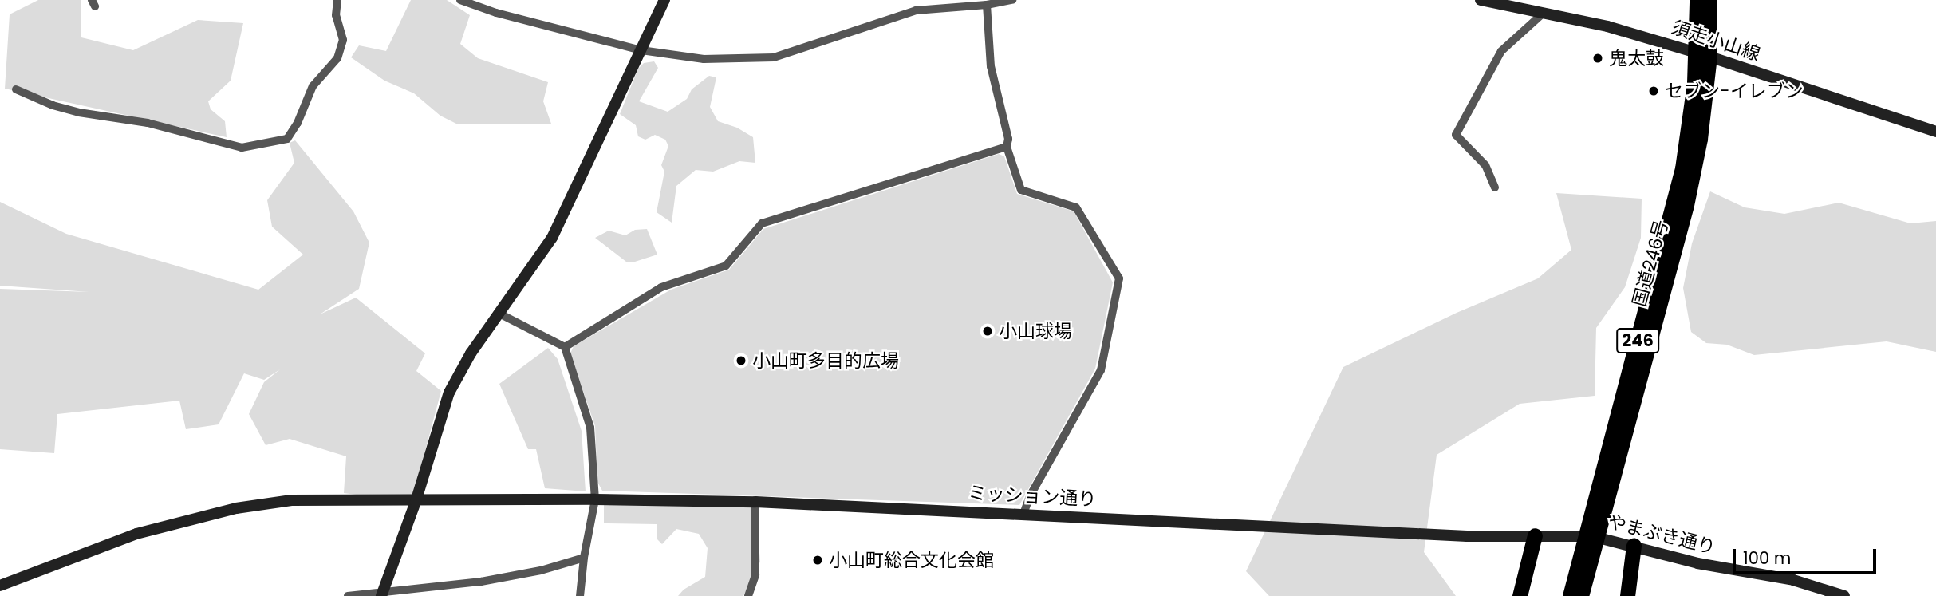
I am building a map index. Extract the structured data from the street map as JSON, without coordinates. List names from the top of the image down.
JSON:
{
  "streets": {
    "highway": ["国道246号", "246"],
    "street": ["須走小山線", "ミッション通り", "やまぶき通り"]
  },
  "crossings": [
    ["須走小山線", "国道246号"],
    ["ミッション通り", "やまぶき通り"]
  ],
  "places": [
    "鬼太鼓",
    "セブン-イレブン",
    "小山球場",
    "小山町多目的広場",
    "小山町総合文化会館"
  ],
  "scale_bar": "100 m"
}
